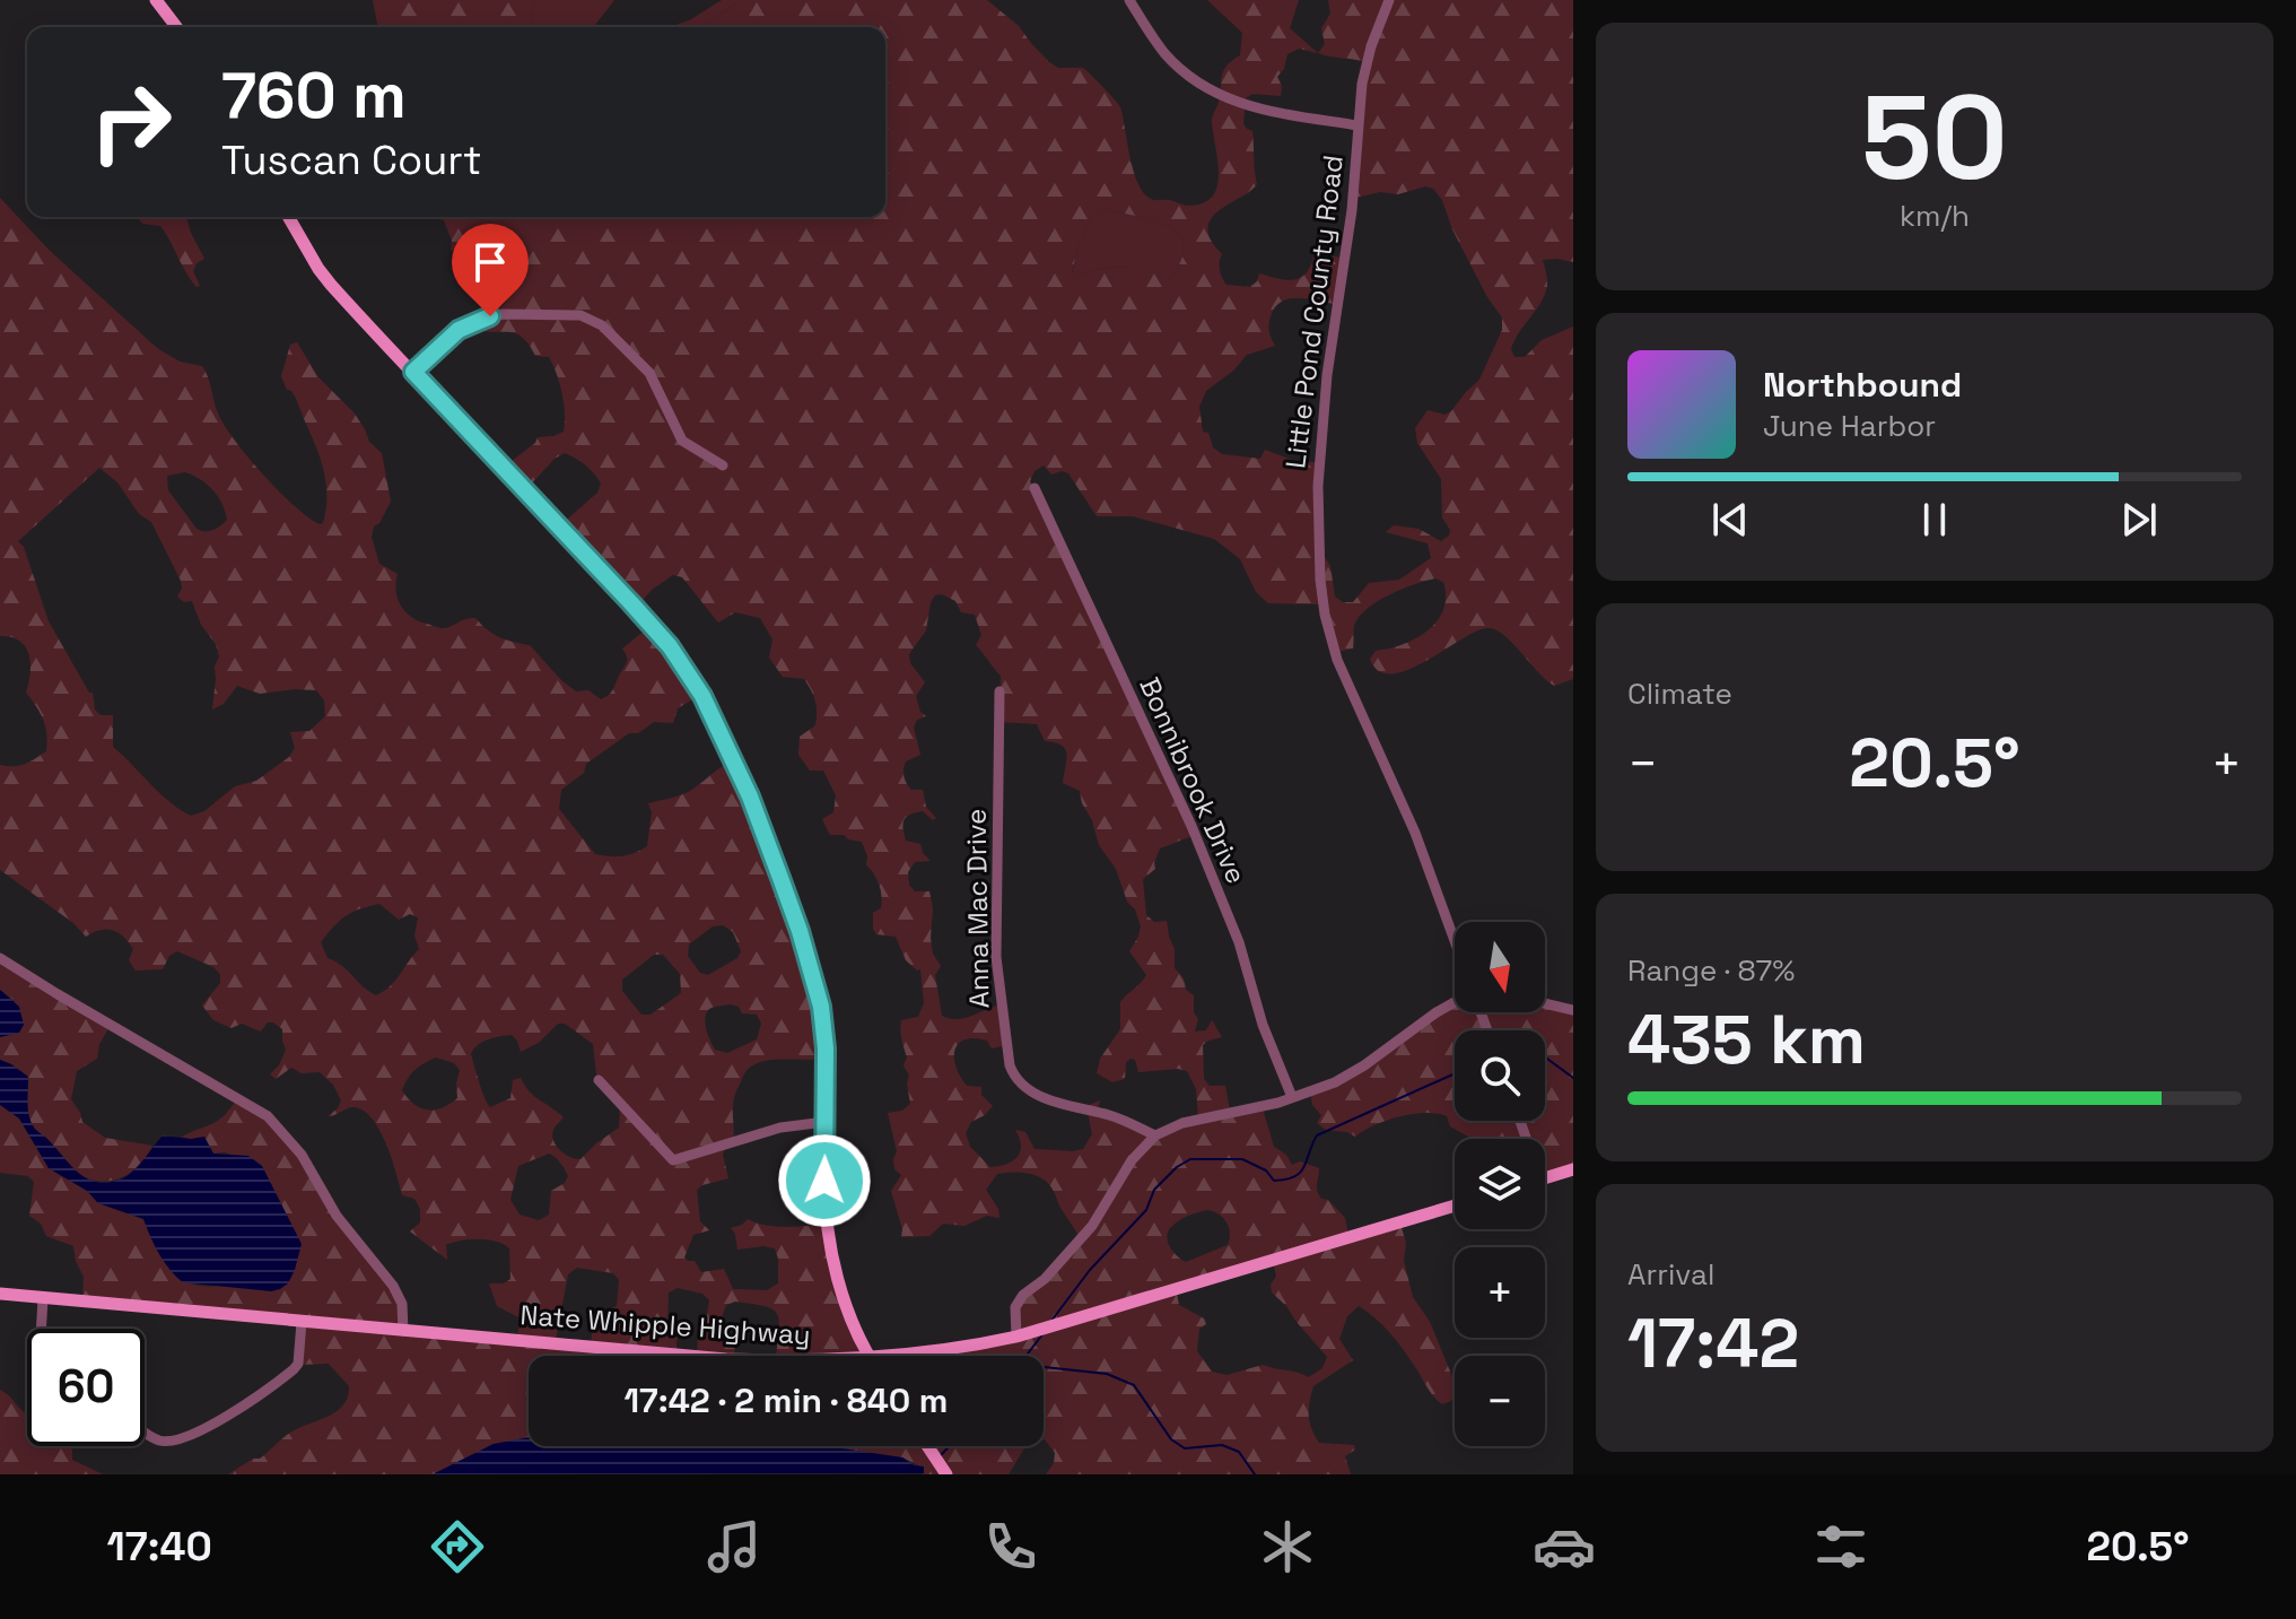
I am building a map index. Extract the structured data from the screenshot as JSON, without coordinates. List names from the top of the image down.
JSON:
{
  "streets": {
    "main road": ["Nate Whipple Highway"],
    "street": ["Little Pond County Road", "Bonnibrook Drive", "Anna Mac Drive"]
  },
  "north": "bottom",
  "page": {
    "tile": [
      ["50", "km/h"],
      "Climate",
      ["Range · 87%", "435 km"],
      ["Arrival", "17:42"]
    ],
    "turn": ["760 m", "Tuscan Court"],
    "song": ["Northbound", "June Harbor"],
    "heat": ["−", "20.5°", "+"],
    "map_buttons": ["+", "−"],
    "limit": "60",
    "trip": "17:42 · 2 min · 840 m",
    "tabs": ["17:40", "20.5°"]
  }
}
